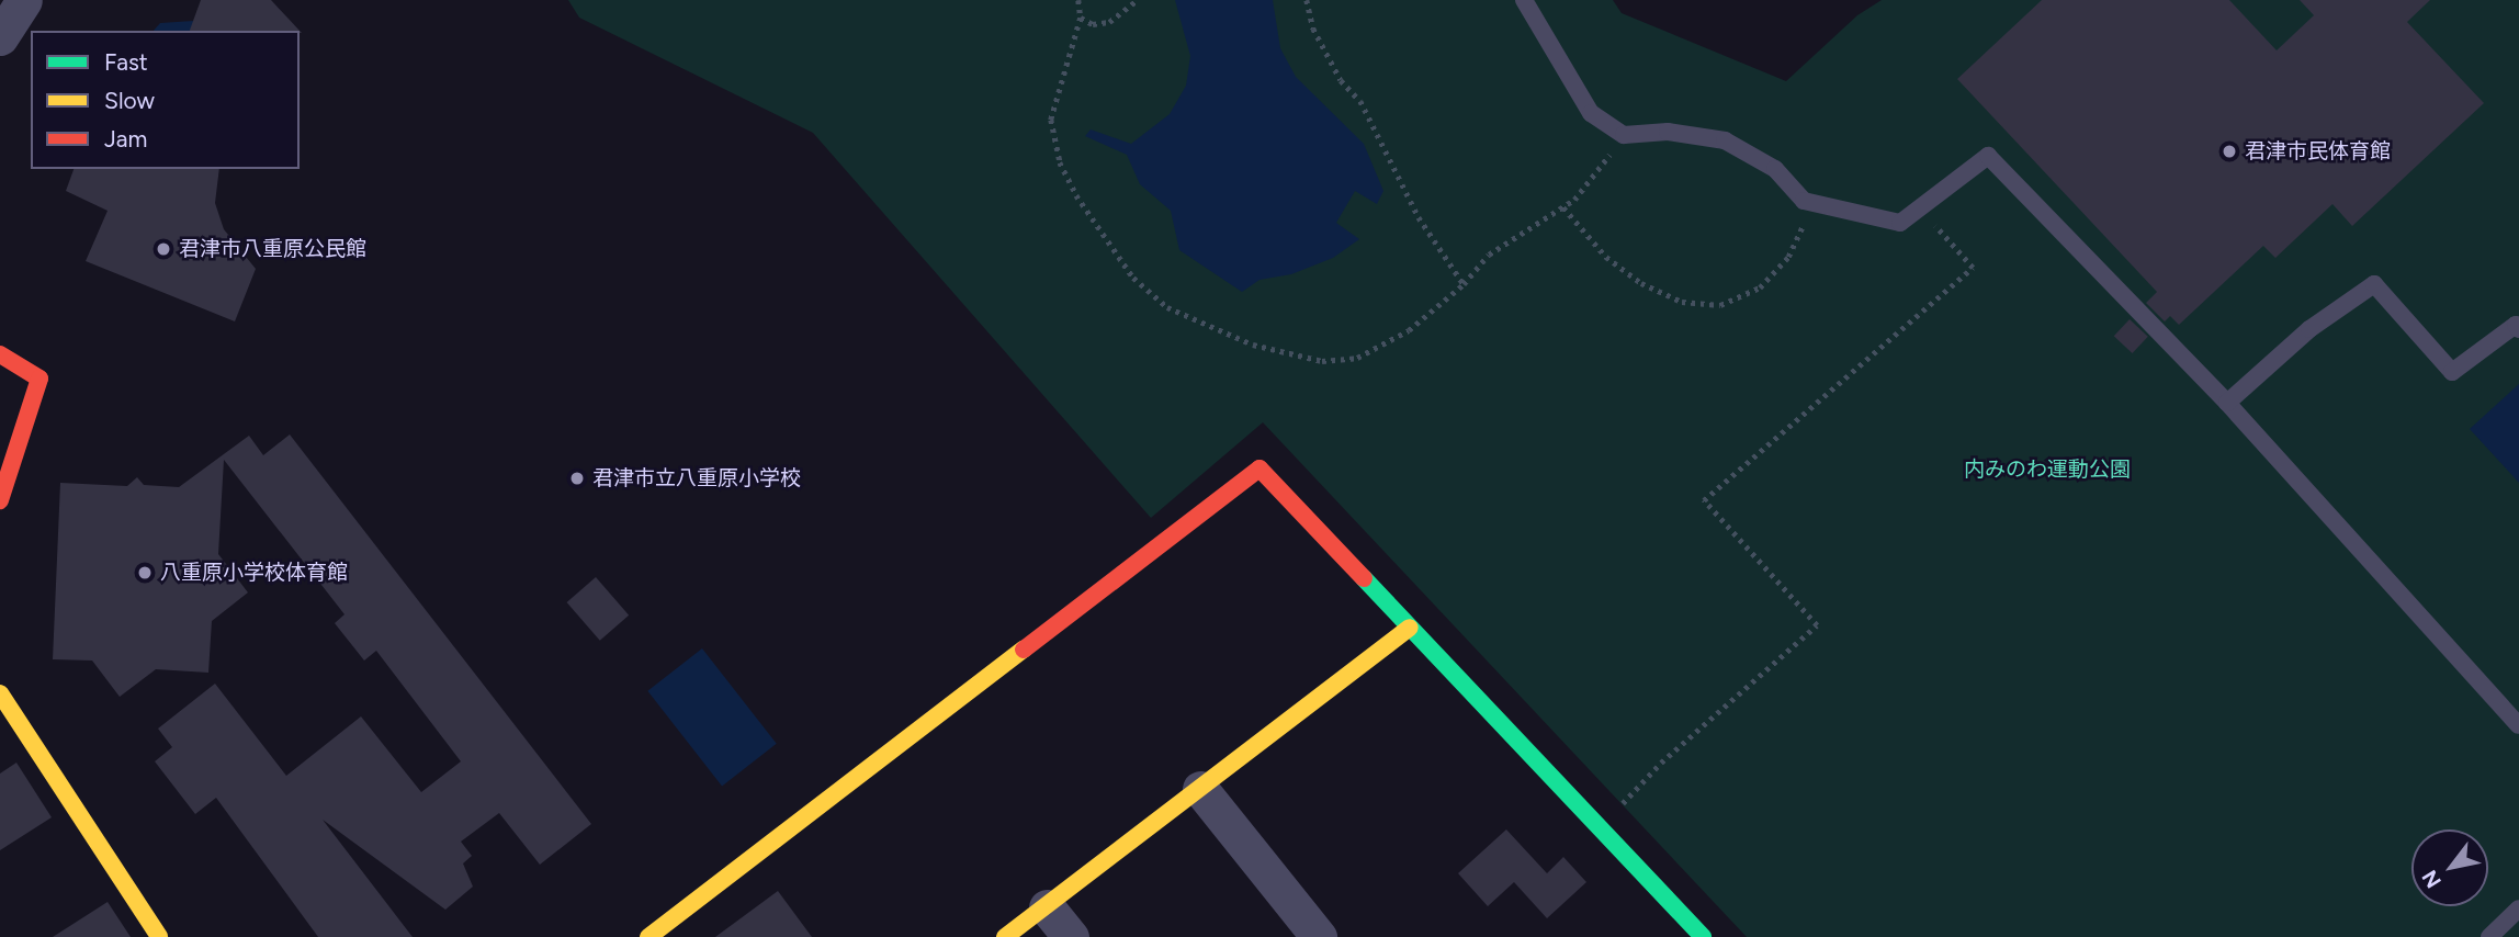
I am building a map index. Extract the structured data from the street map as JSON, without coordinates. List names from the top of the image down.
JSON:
{
  "parks": ["内みのわ運動公園"],
  "places": [
    "君津市民体育館",
    "君津市八重原公民館",
    "君津市立八重原小学校",
    "八重原小学校体育館"
  ],
  "legend": ["Fast", "Slow", "Jam"],
  "north": "bottom left"
}
